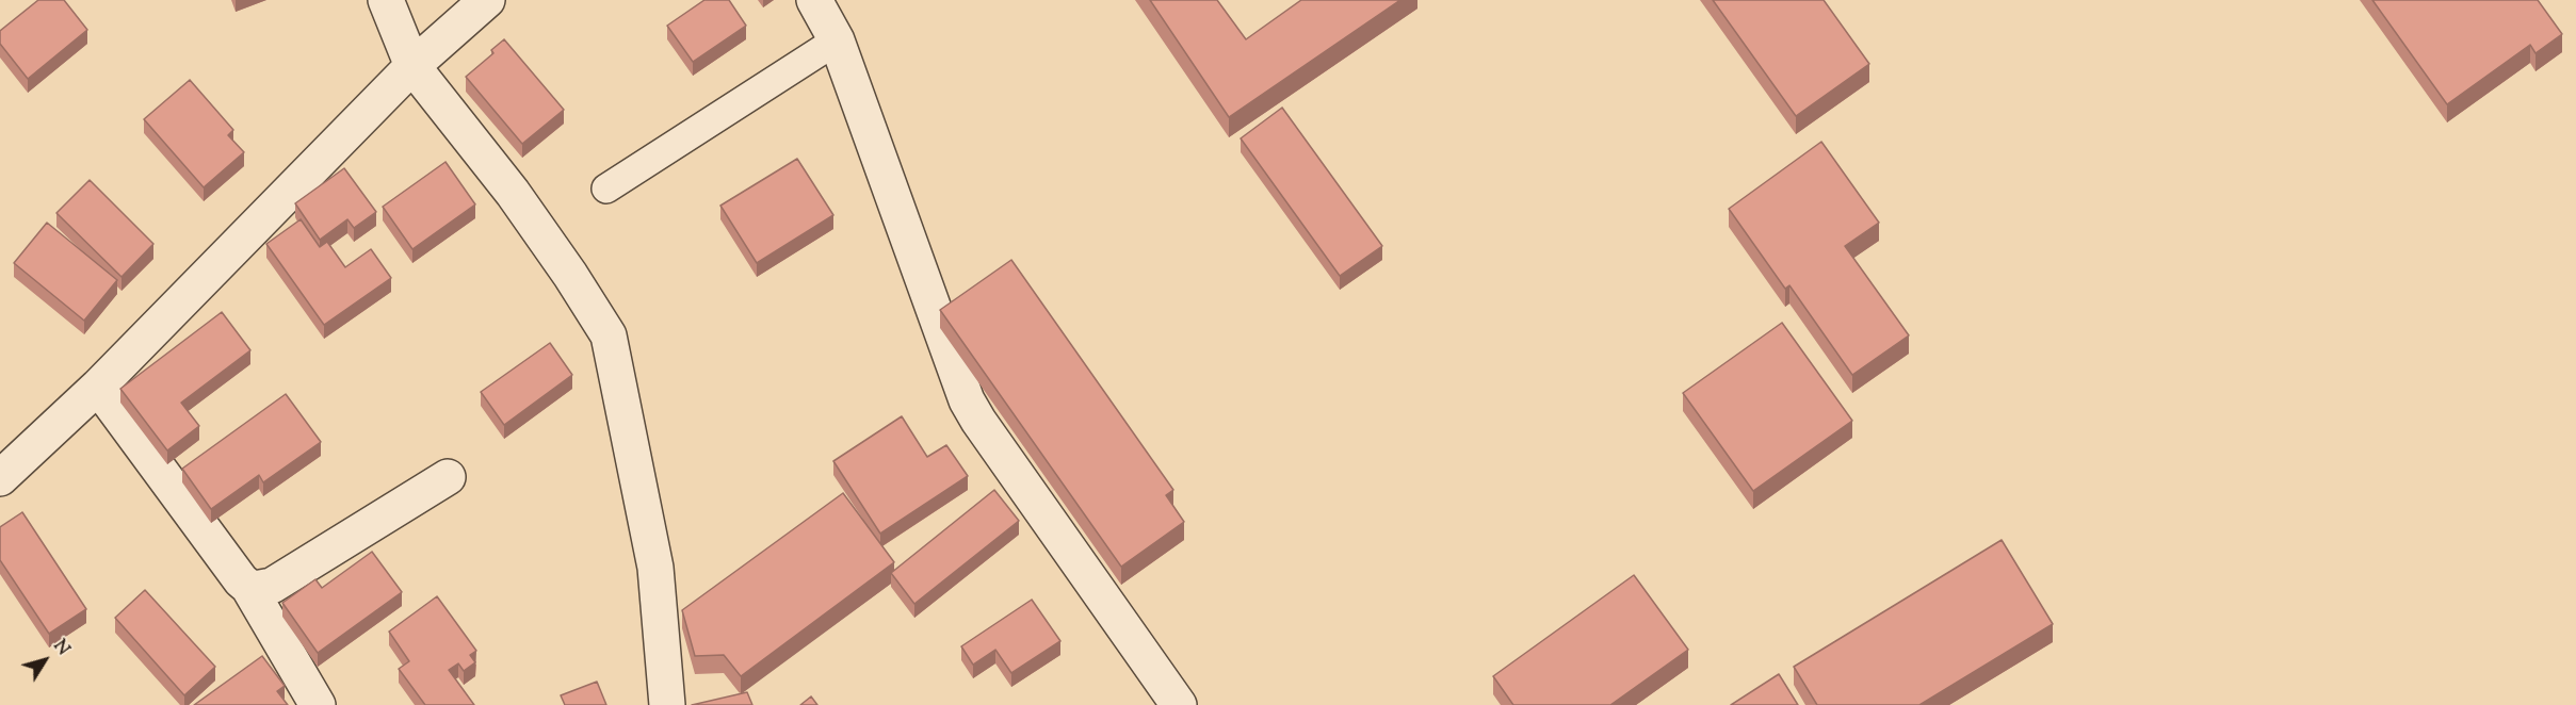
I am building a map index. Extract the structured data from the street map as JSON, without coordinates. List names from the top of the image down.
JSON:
{
  "north": "top right"
}
